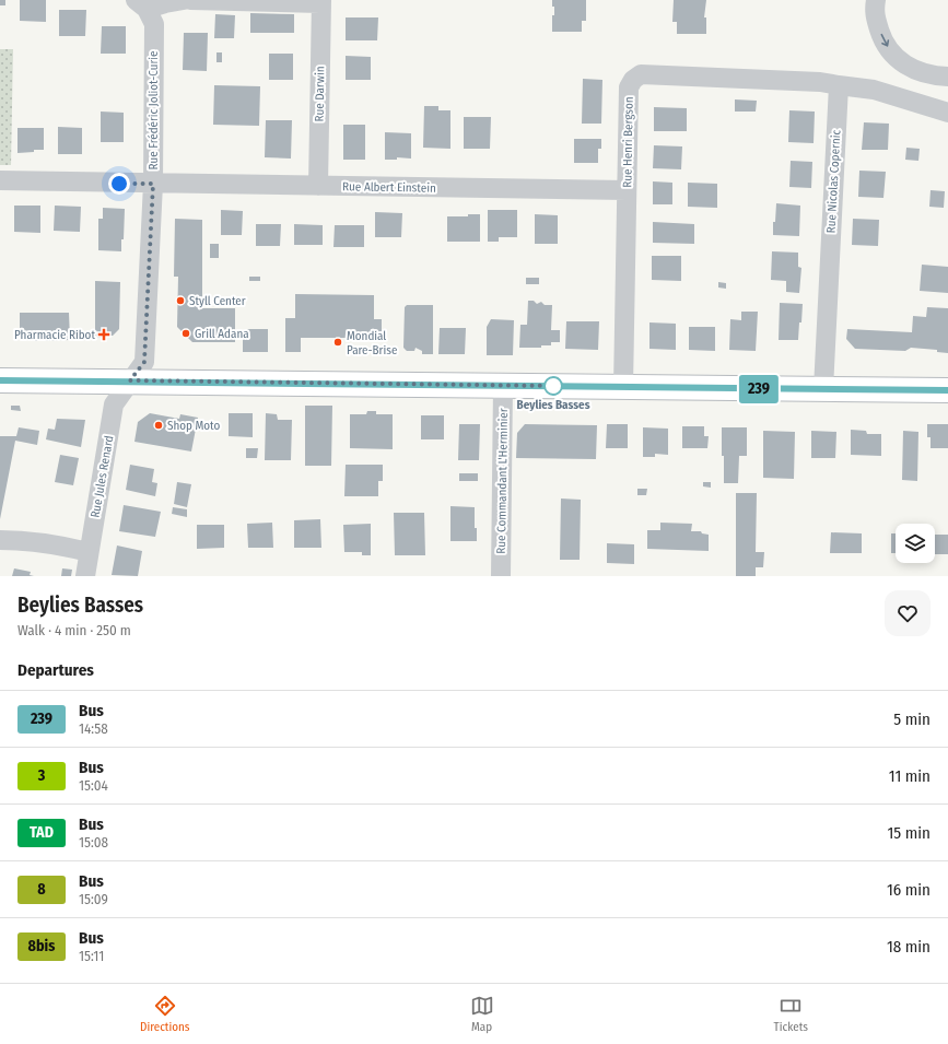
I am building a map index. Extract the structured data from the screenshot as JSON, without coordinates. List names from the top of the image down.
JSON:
{
  "streets": {
    "street": [
      "Rue Darwin",
      "Rue Frédéric Joliot-Curie",
      "Rue Henri Bergson",
      "Rue Nicolas Copernic",
      "Rue Albert Einstein",
      "Rue Jules Renard",
      "Rue Commandant L'Herminier"
    ]
  },
  "crossings": [
    ["Rue Darwin", "Rue Albert Einstein"],
    ["Rue Frédéric Joliot-Curie", "Rue Albert Einstein"],
    ["Rue Frédéric Joliot-Curie", "Rue Jules Renard"],
    ["Rue Henri Bergson", "Rue Nicolas Copernic"],
    ["Rue Henri Bergson", "Rue Albert Einstein"]
  ],
  "places": {
    "other": [
      "Styll Center",
      "Grill Adana",
      "Mondial Pare-Brise",
      "Beylies Basses",
      "Shop Moto"
    ],
    "health": ["Pharmacie Ribot"]
  },
  "lines": ["bus line 239"],
  "page": {
    "on_map": "239",
    "heading": [
      ["Beylies Basses", "Walk · 4 min · 250 m"],
      "Departures"
    ],
    "list": [
      {
        "mark": "239",
        "name": "Bus",
        "note": "14:58",
        "value": "5 min"
      },
      {
        "mark": "3",
        "name": "Bus",
        "note": "15:04",
        "value": "11 min"
      },
      {
        "mark": "TAD",
        "name": "Bus",
        "note": "15:08",
        "value": "15 min"
      },
      {
        "mark": "8",
        "name": "Bus",
        "note": "15:09",
        "value": "16 min"
      },
      {
        "mark": "8bis",
        "name": "Bus",
        "note": "15:11",
        "value": "18 min"
      }
    ],
    "tabs": ["Directions", "Map", "Tickets"]
  }
}
